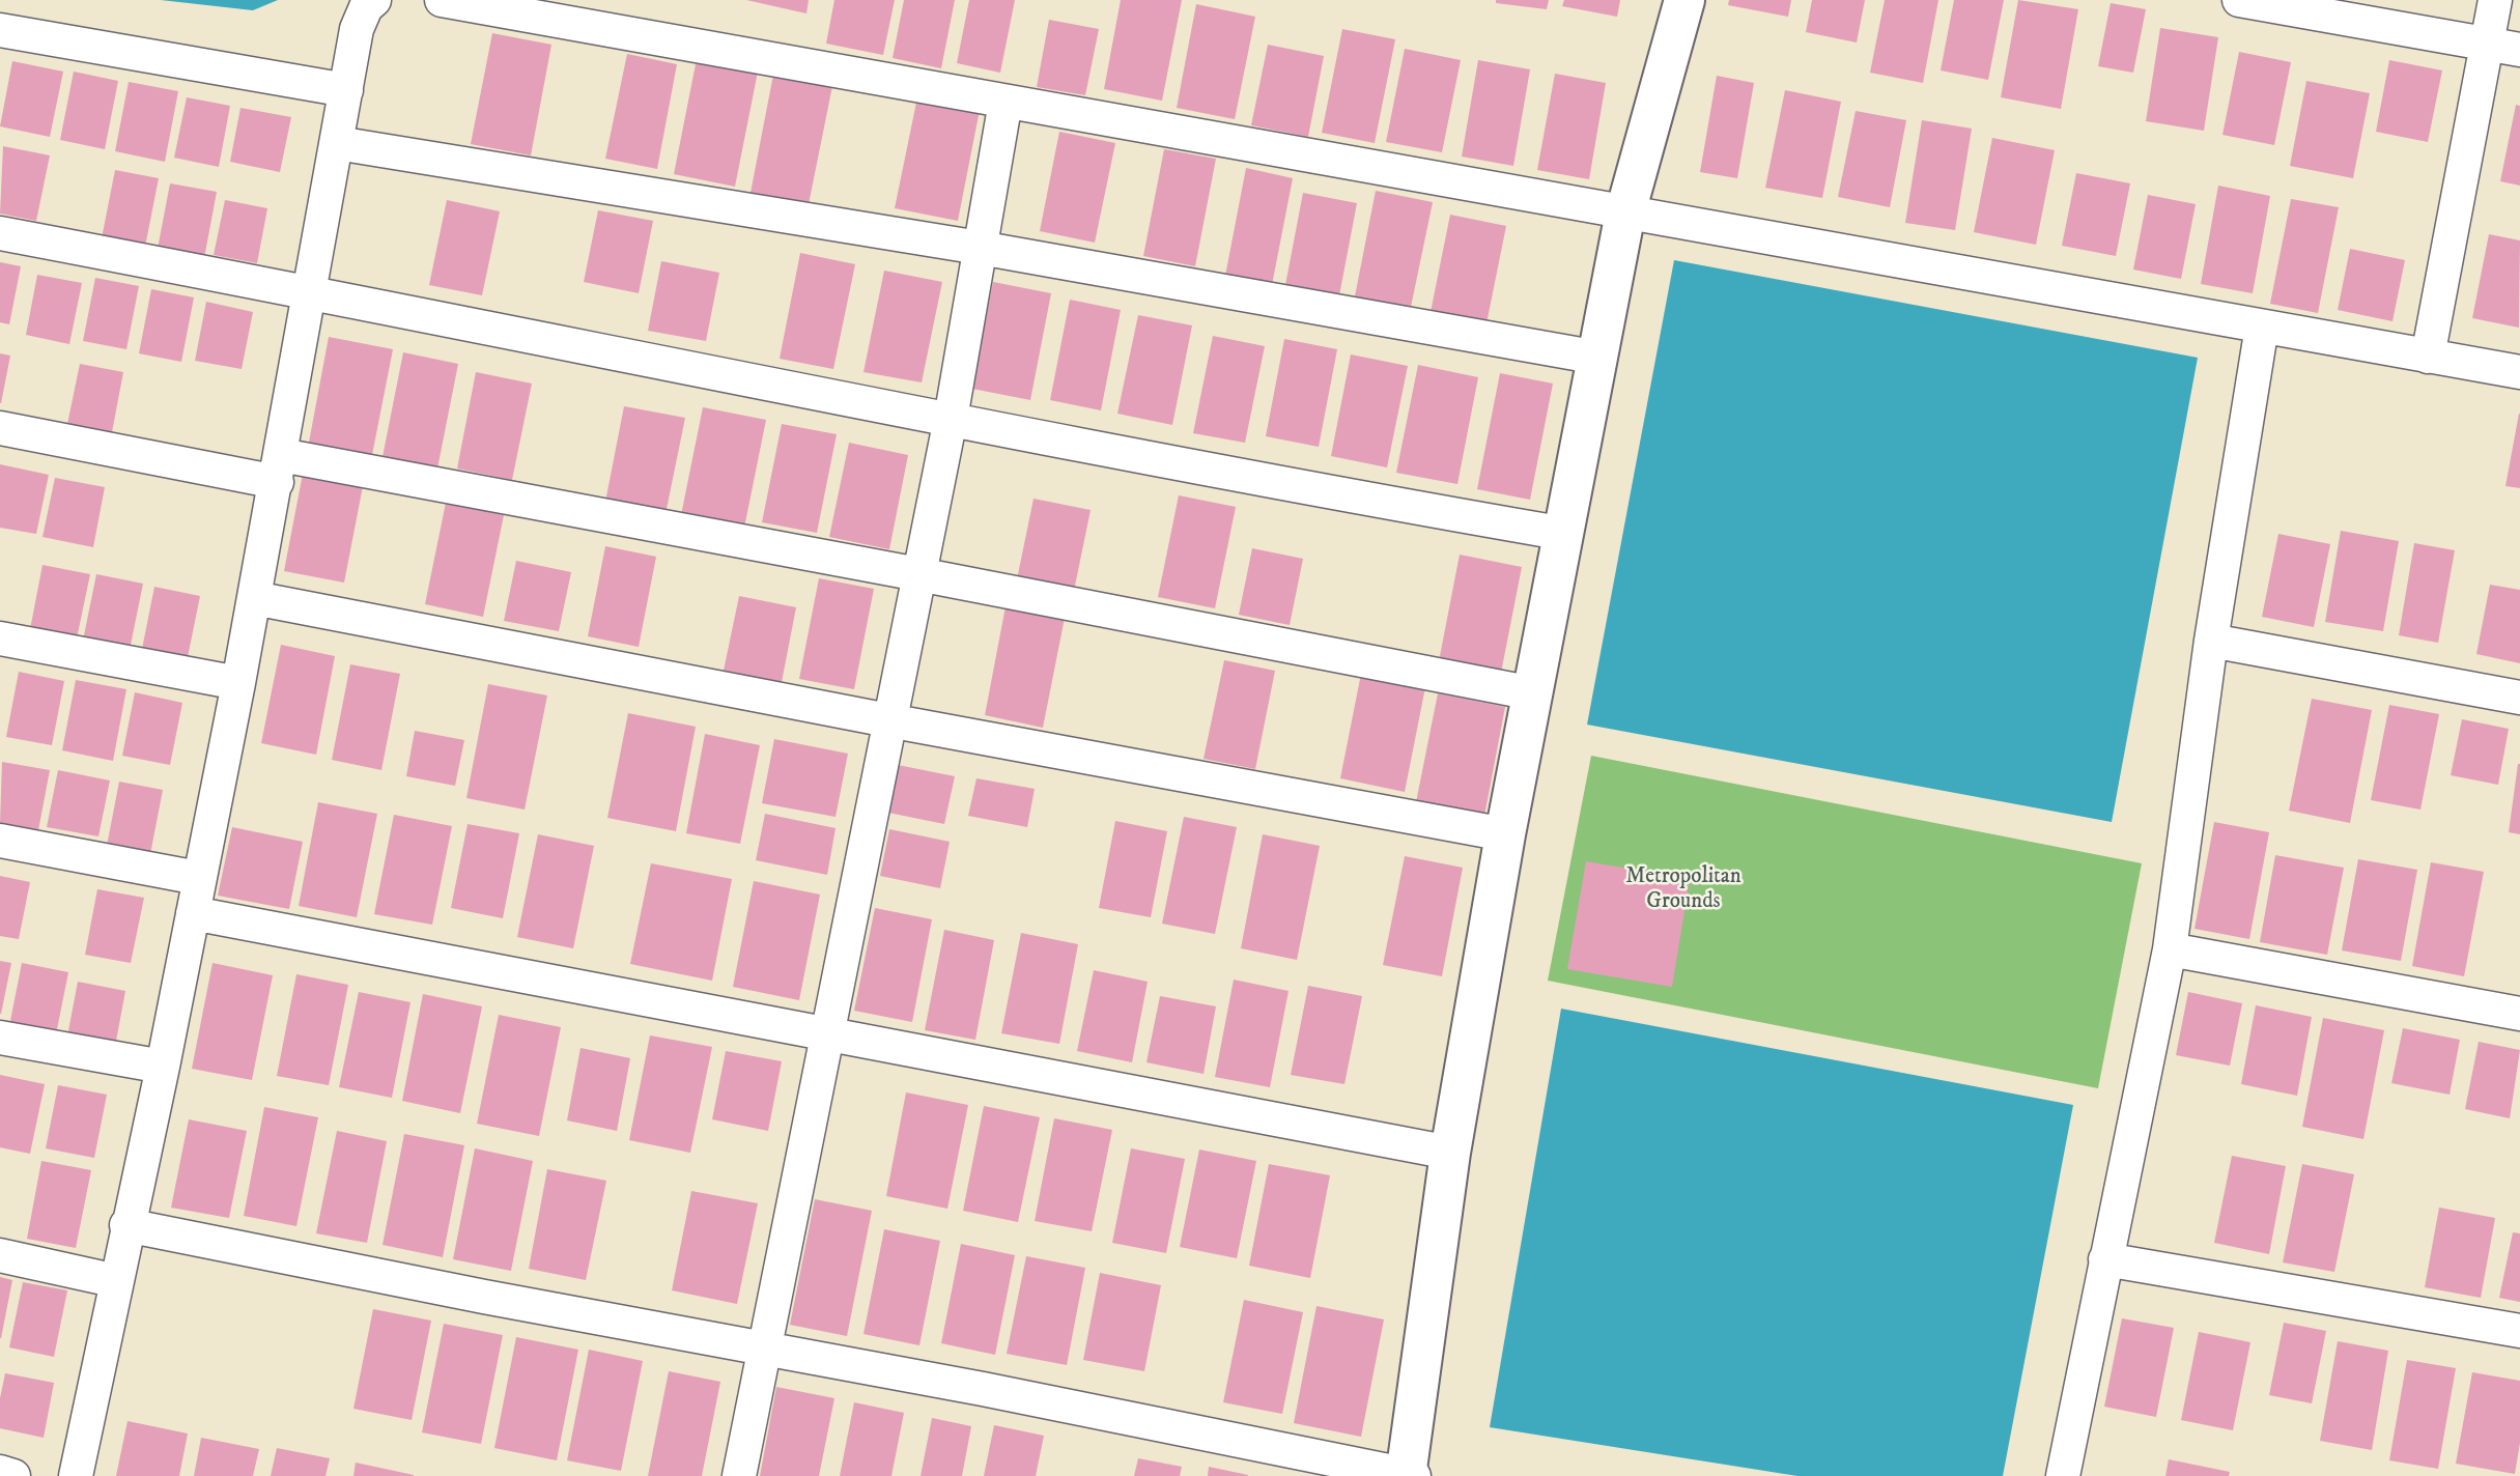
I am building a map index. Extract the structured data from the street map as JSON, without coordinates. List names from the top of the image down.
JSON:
{
  "parks": ["Metropolitan Grounds"]
}
